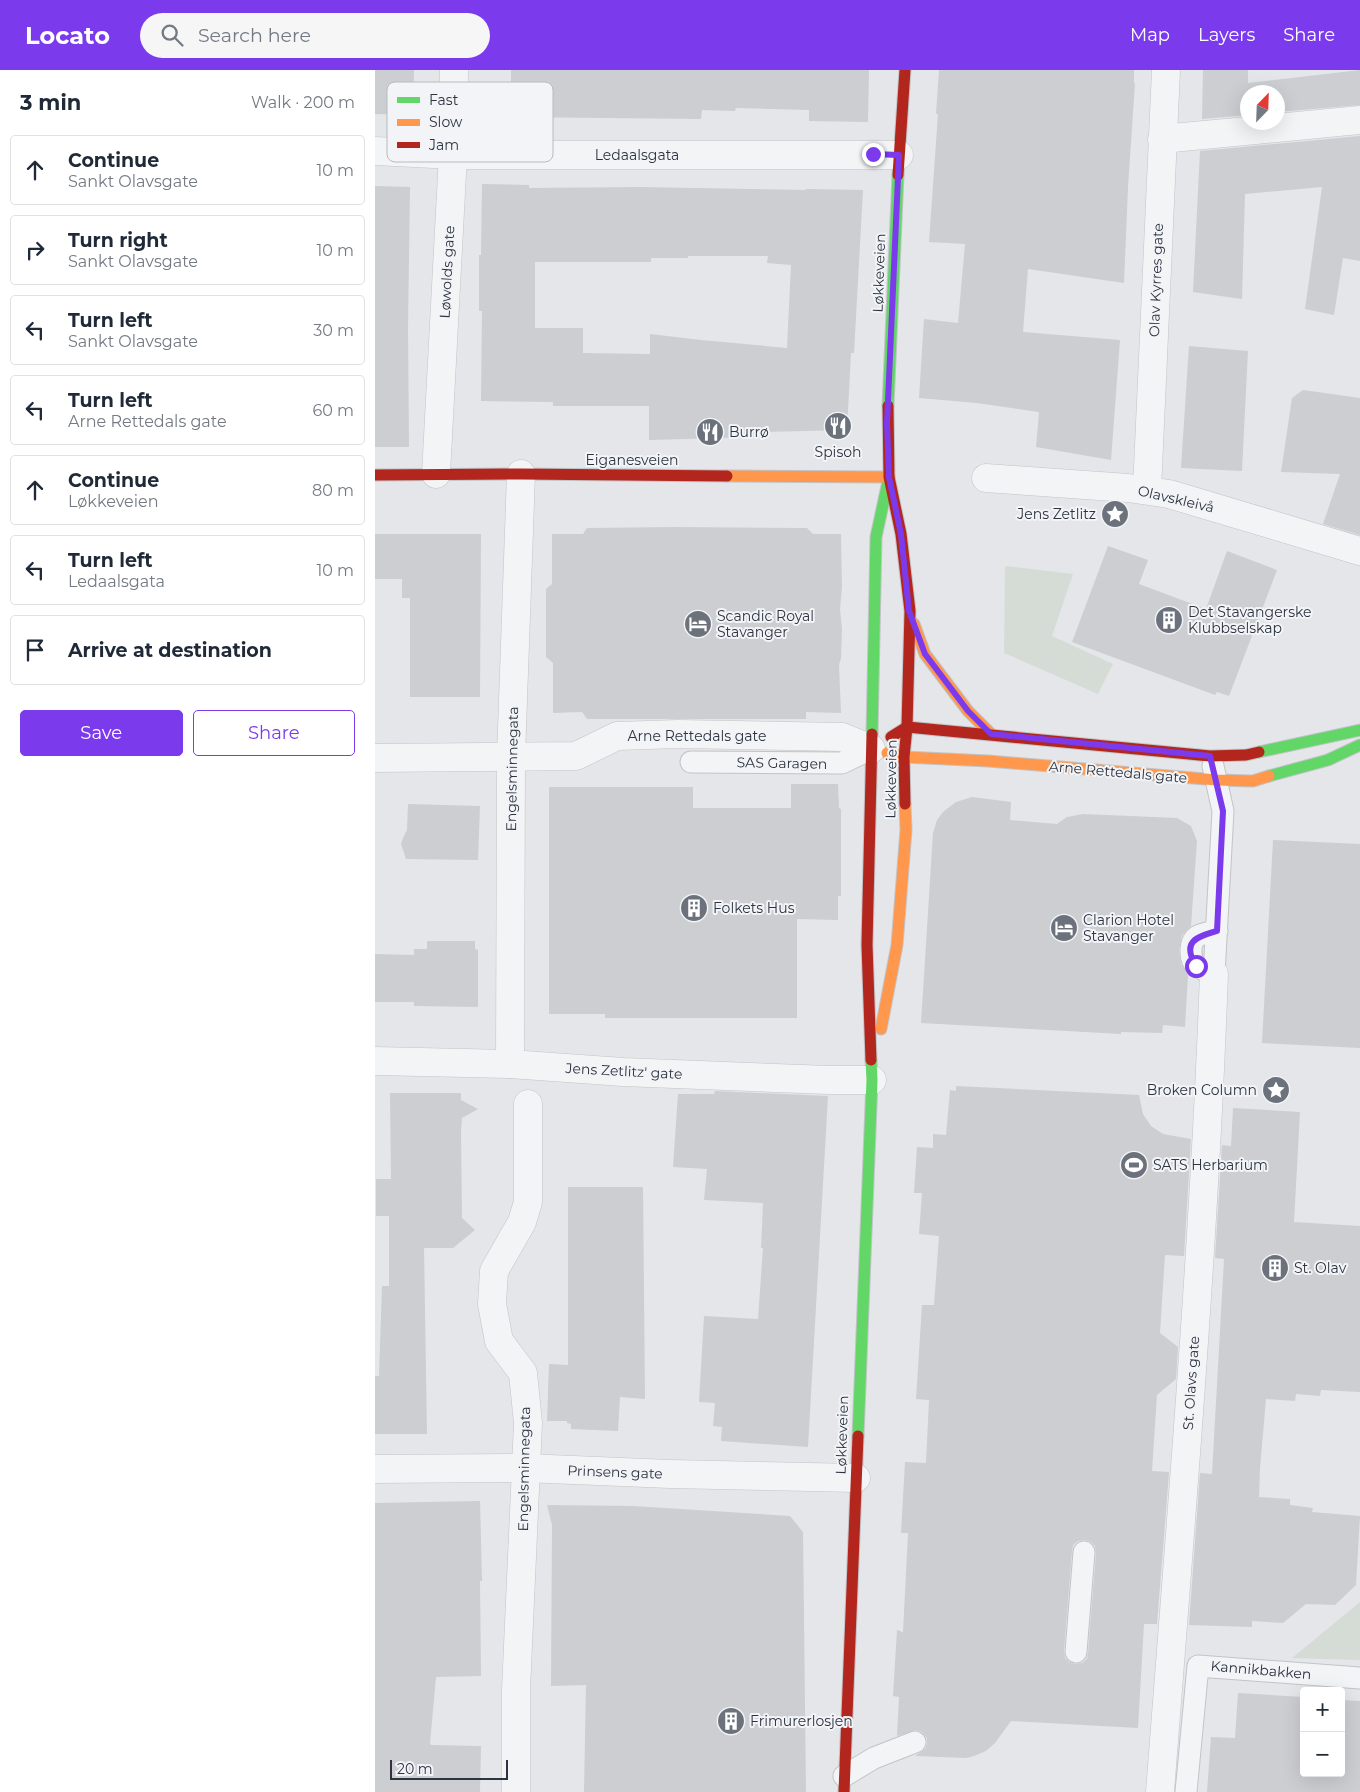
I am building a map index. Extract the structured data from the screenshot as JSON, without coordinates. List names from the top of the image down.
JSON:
{
  "streets": {
    "main road": ["Løkkeveien", "Eiganesveien", "Arne Rettedals gate"],
    "street": [
      "Ledaalsgata",
      "Løwolds gate",
      "Olav Kyrres gate",
      "Olavskleivå",
      "Engelsminnegata",
      "Jens Zetlitz' gate",
      "St. Olavs gate",
      "Prinsens gate"
    ],
    "lane": ["SAS Garagen", "Kannikbakken"]
  },
  "crossings": [
    ["Ledaalsgata", "Løkkeveien"],
    ["Løwolds gate", "Eiganesveien"],
    ["Løkkeveien", "Eiganesveien"],
    ["Løkkeveien", "Arne Rettedals gate"],
    ["Løkkeveien", "SAS Garagen"],
    ["Løkkeveien", "Jens Zetlitz' gate"],
    ["Løkkeveien", "Prinsens gate"],
    ["Olav Kyrres gate", "Olavskleivå"],
    ["Eiganesveien", "Engelsminnegata"],
    ["Arne Rettedals gate", "SAS Garagen"],
    ["Arne Rettedals gate", "Engelsminnegata"],
    ["Engelsminnegata", "Jens Zetlitz' gate"],
    ["Engelsminnegata", "Prinsens gate"]
  ],
  "places": {
    "restaurant": ["Spisoh", "Burrø"],
    "place": ["Jens Zetlitz", "Broken Column"],
    "building": [
      "Det Stavangerske Klubbselskap",
      "Folkets Hus",
      "St. Olav",
      "Frimurerlosjen"
    ],
    "hotel": ["Scandic Royal Stavanger", "Clarion Hotel Stavanger"],
    "sports": ["SATS Herbarium"]
  },
  "legend": ["Fast", "Slow", "Jam"],
  "scale_bar": "20 m",
  "north": "top right",
  "page": {
    "header": "Locato",
    "search": "Search here",
    "nav": ["Map", "Layers", "Share"],
    "heading": ["3 min", "Walk · 200 m"],
    "list": [
      ["Continue", "Sankt Olavsgate", "10 m"],
      ["Turn right", "Sankt Olavsgate", "10 m"],
      ["Turn left", "Sankt Olavsgate", "30 m"],
      ["Turn left", "Arne Rettedals gate", "60 m"],
      ["Continue", "Løkkeveien", "80 m"],
      ["Turn left", "Ledaalsgata", "10 m"],
      "Arrive at destination"
    ],
    "buttons": ["Save", "Share"],
    "map_buttons": ["+", "−"],
    "scale": "20 m"
  }
}
